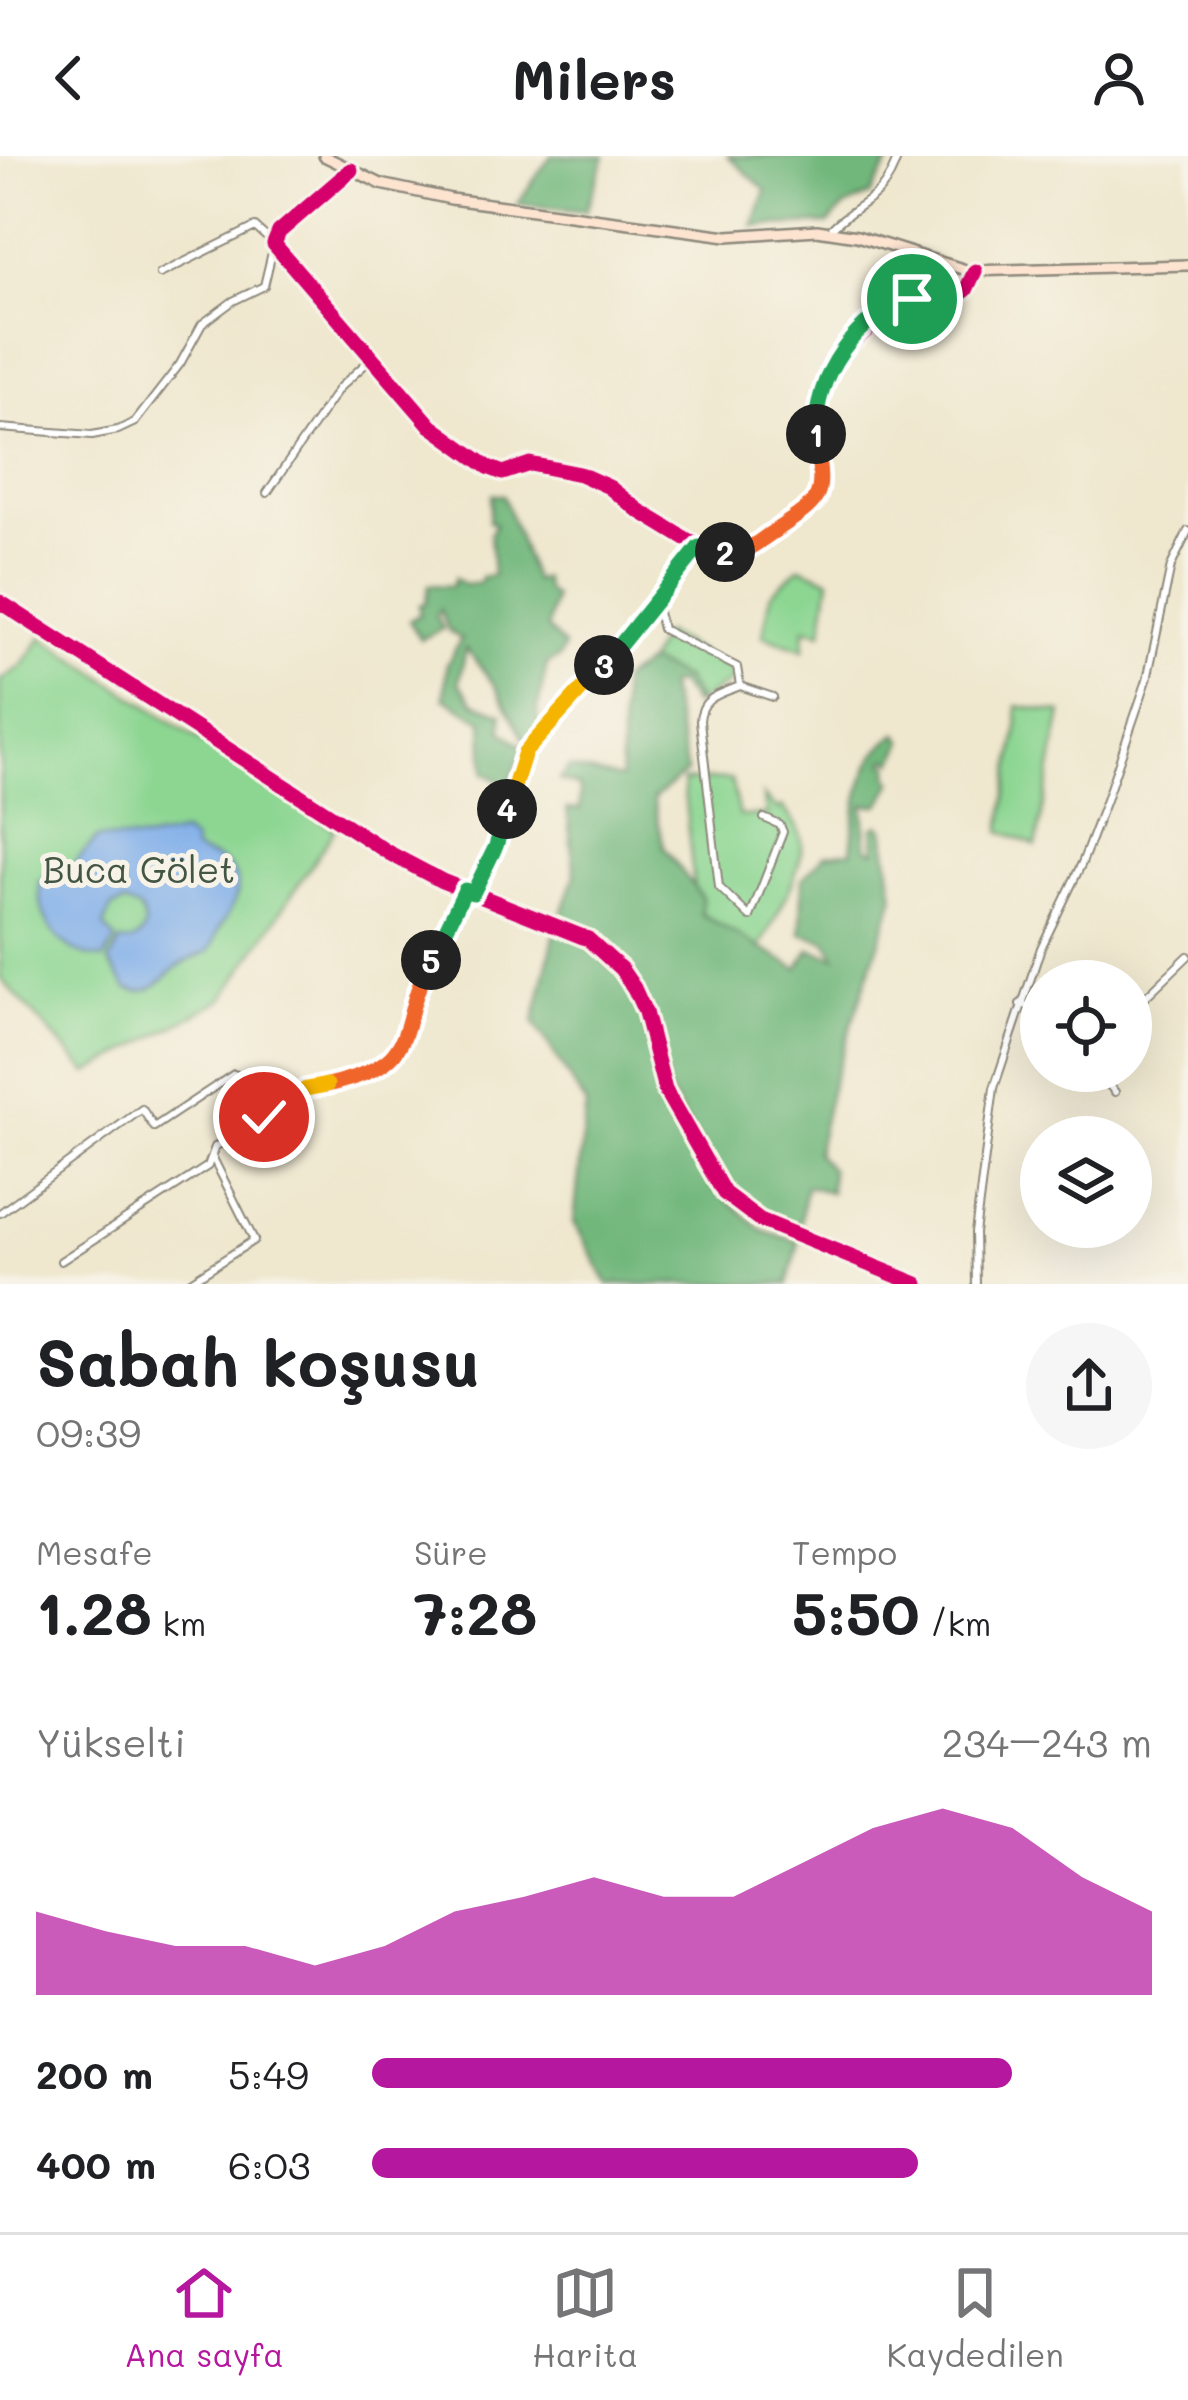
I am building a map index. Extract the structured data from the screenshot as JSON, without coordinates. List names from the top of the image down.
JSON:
{
  "parks": ["Buca Gölet"],
  "page": {
    "header": "Milers",
    "pins": [
      "1",
      "2",
      "3",
      "4",
      "5"
    ],
    "heading": ["Sabah koşusu", "09:39"],
    "stats": [
      ["Mesafe", "1.28 km"],
      ["Süre", "7:28"],
      ["Tempo", "5:50 /km"]
    ],
    "chart": ["Yükselti", "234–243 m"],
    "list": [
      {
        "name": "200 m",
        "note": "5:49"
      },
      {
        "name": "400 m",
        "note": "6:03"
      }
    ],
    "tabs": ["Ana sayfa", "Harita", "Kaydedilen"]
  }
}
